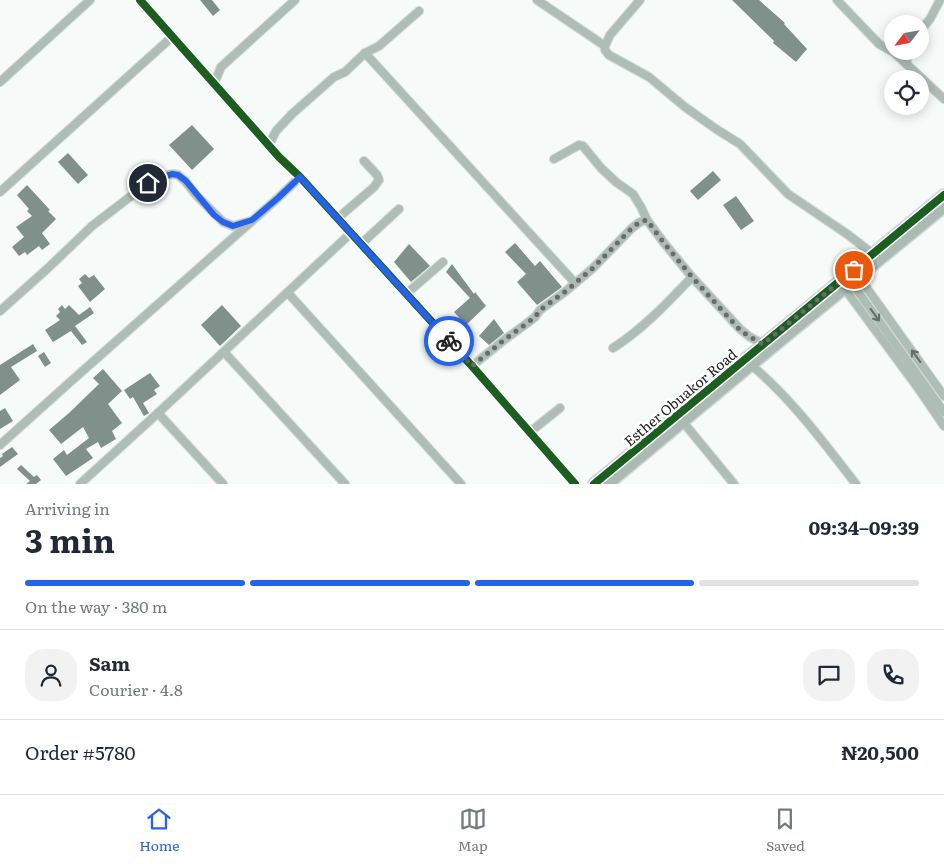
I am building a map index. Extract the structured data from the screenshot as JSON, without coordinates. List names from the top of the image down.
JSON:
{
  "streets": {
    "street": ["Esther Obuakor Road"]
  },
  "north": "bottom left",
  "page": {
    "heading": ["3 min", "Arriving in", "09:34–09:39"],
    "panel": [
      "Sam",
      "Courier · 4.8",
      "Order #5780",
      "₦20,500"
    ],
    "bar": "On the way · 380 m",
    "tabs": ["Home", "Map", "Saved"]
  }
}
